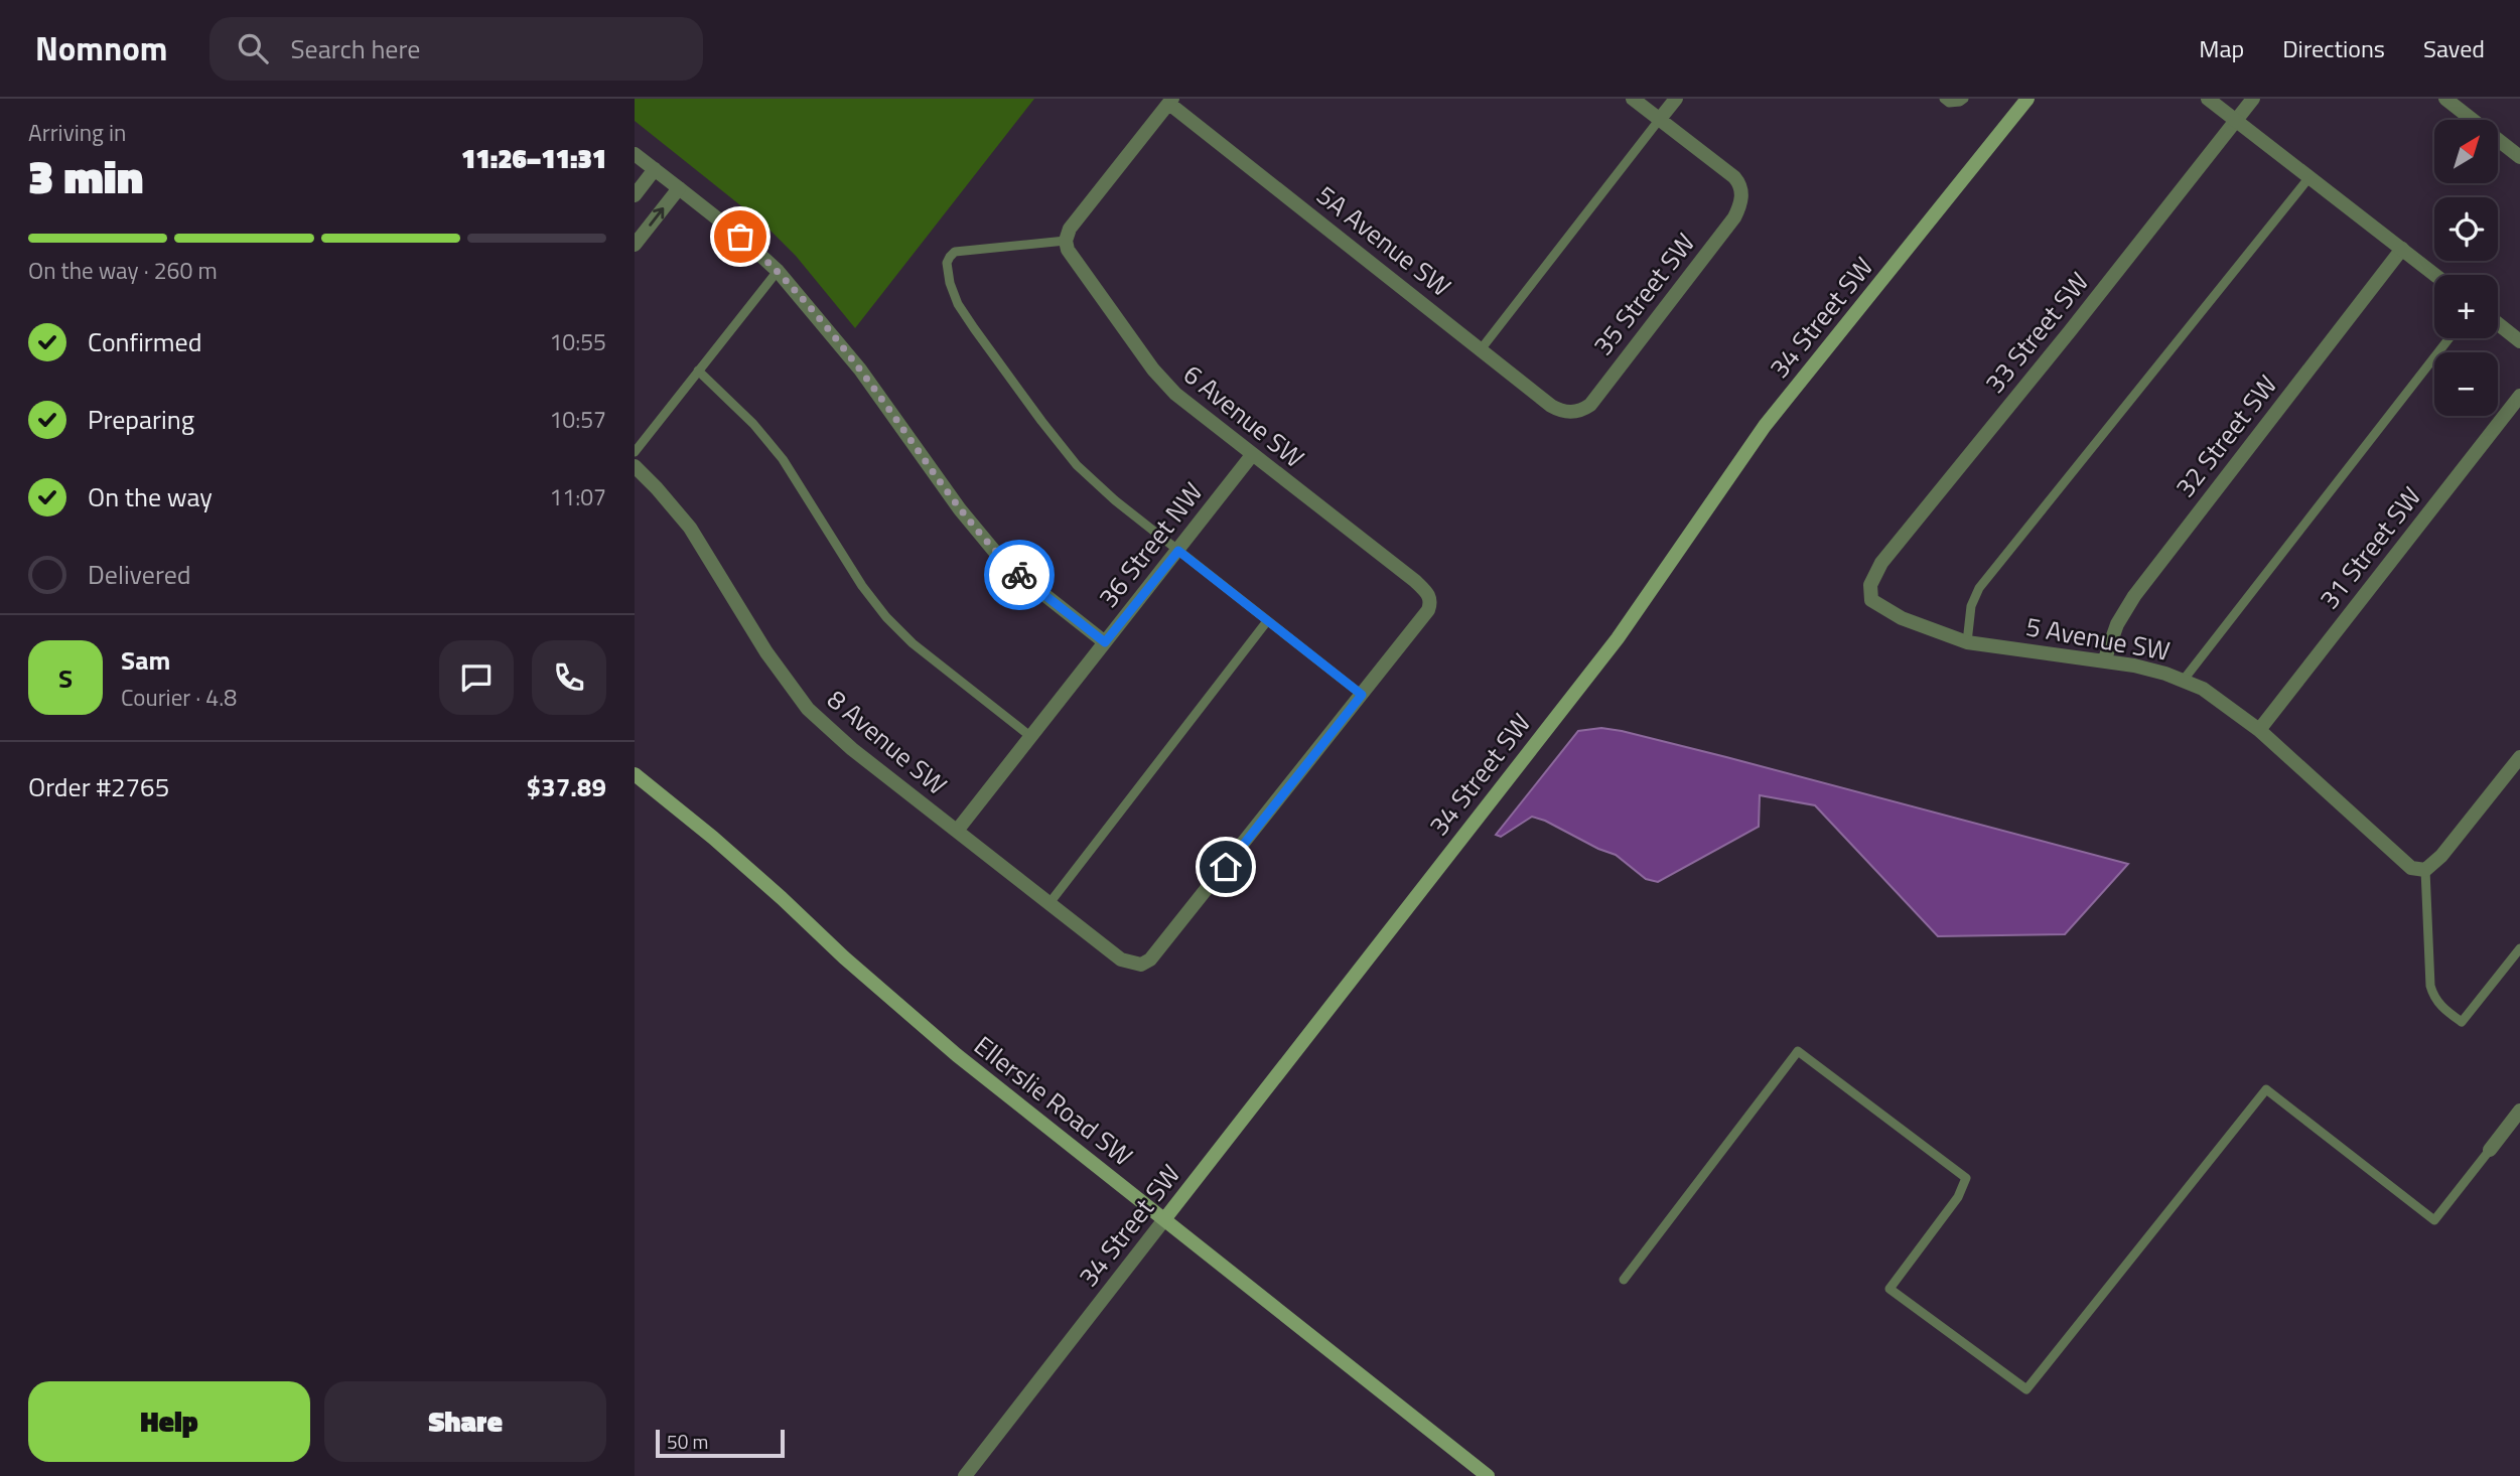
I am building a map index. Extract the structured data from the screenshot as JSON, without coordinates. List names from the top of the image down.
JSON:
{
  "streets": {
    "main road": ["34 Street SW", "Ellerslie Road SW"],
    "street": [
      "5A Avenue SW",
      "35 Street SW",
      "33 Street SW",
      "6 Avenue SW",
      "32 Street SW",
      "36 Street NW",
      "31 Street SW",
      "5 Avenue SW",
      "8 Avenue SW"
    ]
  },
  "crossings": [
    ["5A Avenue SW", "35 Street SW"],
    ["34 Street SW", "Ellerslie Road SW"],
    ["33 Street SW", "5 Avenue SW"],
    ["6 Avenue SW", "36 Street NW"],
    ["6 Avenue SW", "8 Avenue SW"],
    ["32 Street SW", "5 Avenue SW"],
    ["36 Street NW", "8 Avenue SW"],
    ["31 Street SW", "5 Avenue SW"]
  ],
  "scale_bar": "50 m",
  "north": "top right",
  "page": {
    "header": "Nomnom",
    "search": "Search here",
    "nav": ["Map", "Directions", "Saved"],
    "heading": ["3 min", "Arriving in", "11:26–11:31"],
    "panel": [
      "Sam",
      "Courier · 4.8",
      "Order #2765",
      "$37.89"
    ],
    "map_buttons": ["+", "−"],
    "bar": "On the way · 260 m",
    "list": [
      ["Confirmed", "10:55"],
      ["Preparing", "10:57"],
      ["On the way", "11:07"],
      "Delivered"
    ],
    "round": "S",
    "buttons": ["Help", "Share"],
    "scale": "50 m"
  }
}
